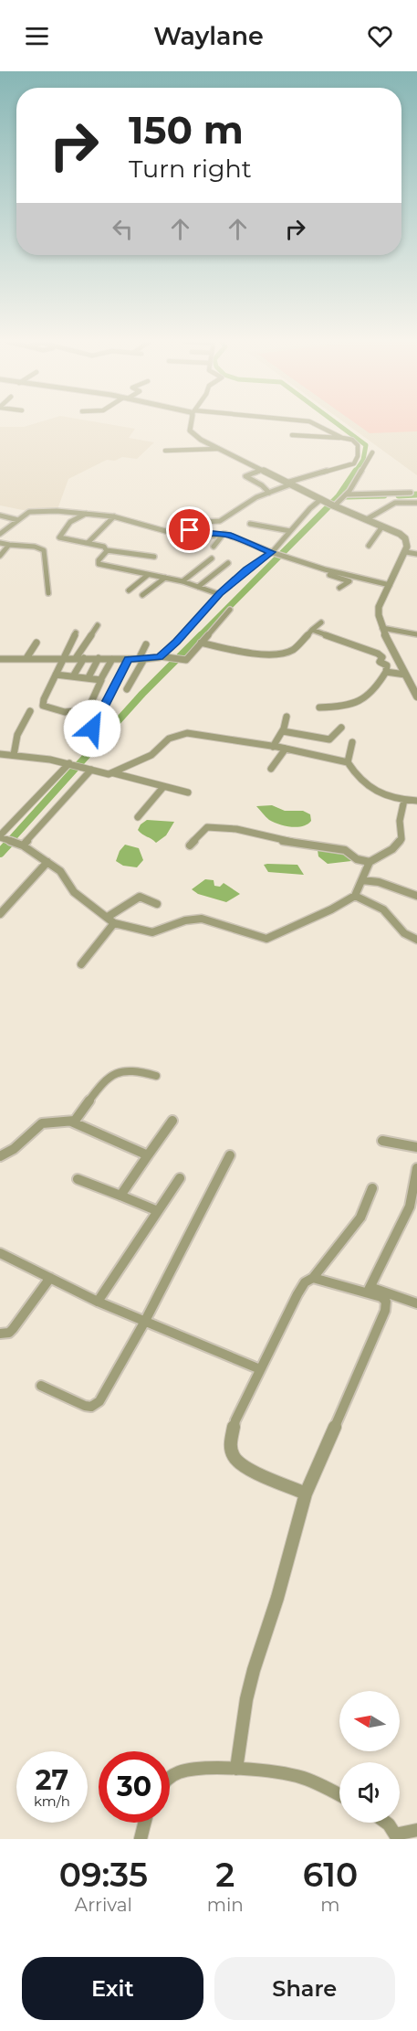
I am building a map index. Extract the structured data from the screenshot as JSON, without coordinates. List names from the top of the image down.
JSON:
{
  "north": "left",
  "page": {
    "header": "Waylane",
    "turn": ["150 m", "Turn right"],
    "speed": "27 km/h",
    "limit": "30",
    "eta": [
      "09:35",
      "Arrival",
      "2",
      "min",
      "610",
      "m"
    ],
    "buttons": ["Exit", "Share"]
  }
}
